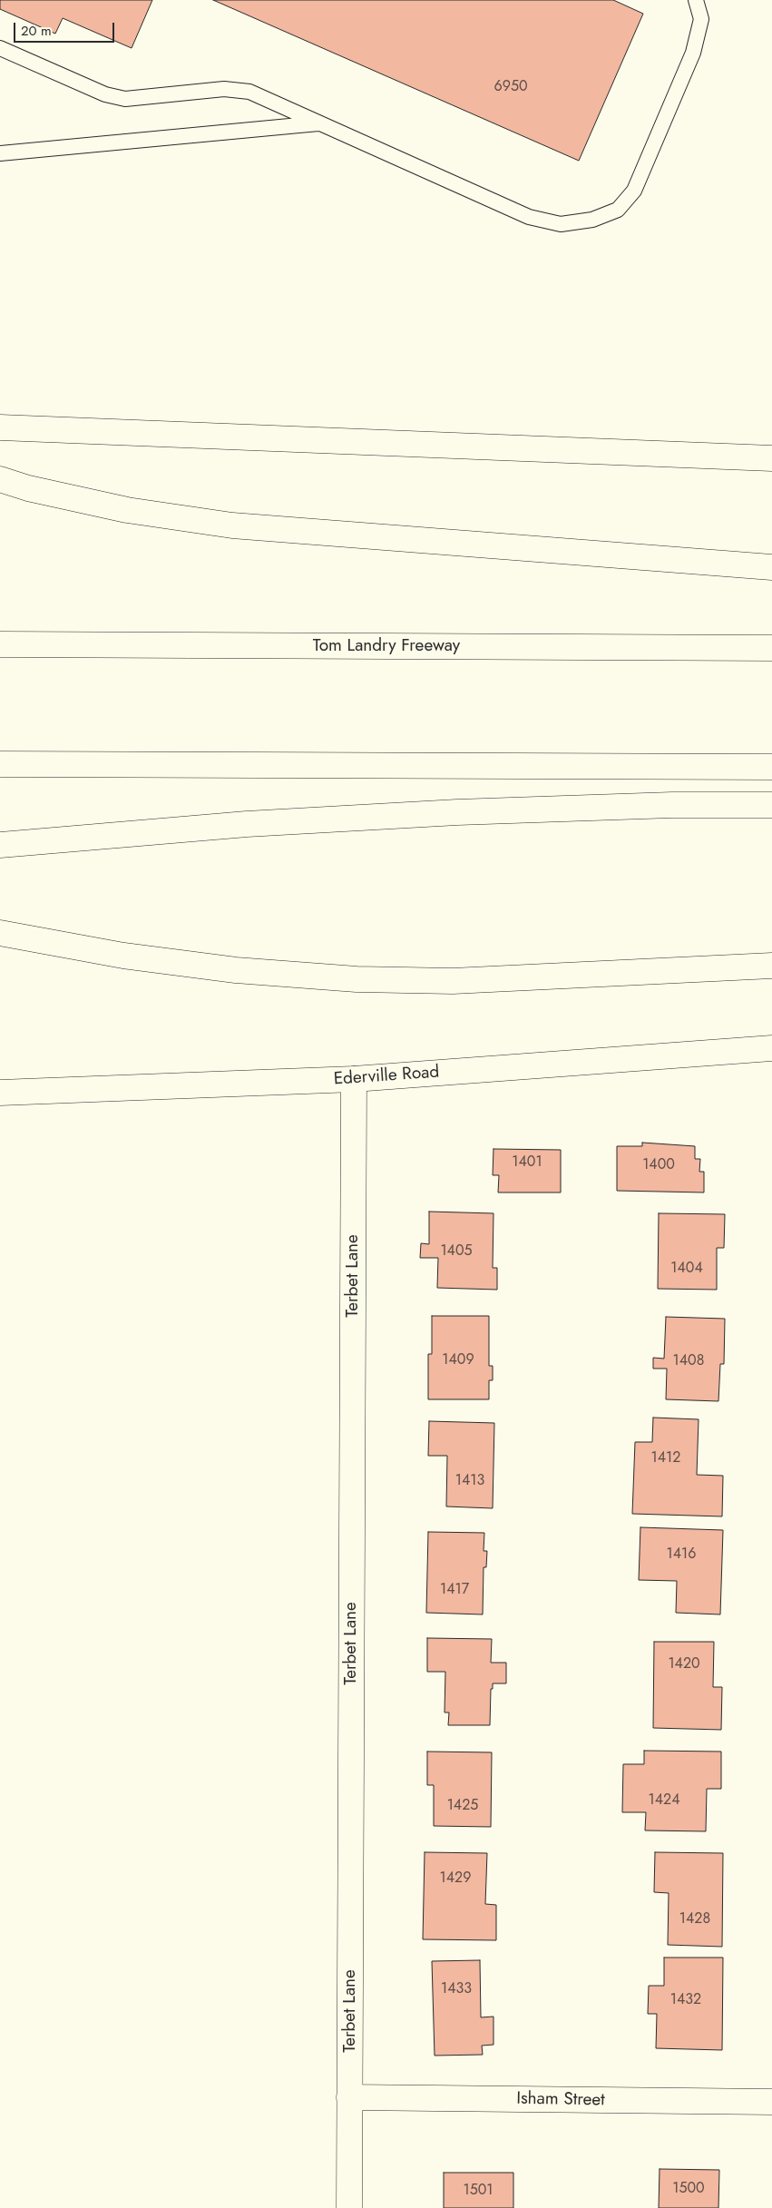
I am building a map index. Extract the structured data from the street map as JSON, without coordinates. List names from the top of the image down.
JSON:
{
  "streets": {
    "main road": [
      "Tom Landry Freeway",
      "Ederville Road",
      "Terbet Lane",
      "Isham Street"
    ]
  },
  "crossings": [
    ["Ederville Road", "Terbet Lane"],
    ["Terbet Lane", "Isham Street"]
  ],
  "house_numbers": [
    "6950",
    "1401",
    "1400",
    "1405",
    "1404",
    "1409",
    "1408",
    "1412",
    "1413",
    "1416",
    "1417",
    "1420",
    "1424",
    "1425",
    "1429",
    "1428",
    "1433",
    "1432",
    "1500",
    "1501"
  ],
  "scale_bar": "20 m"
}
